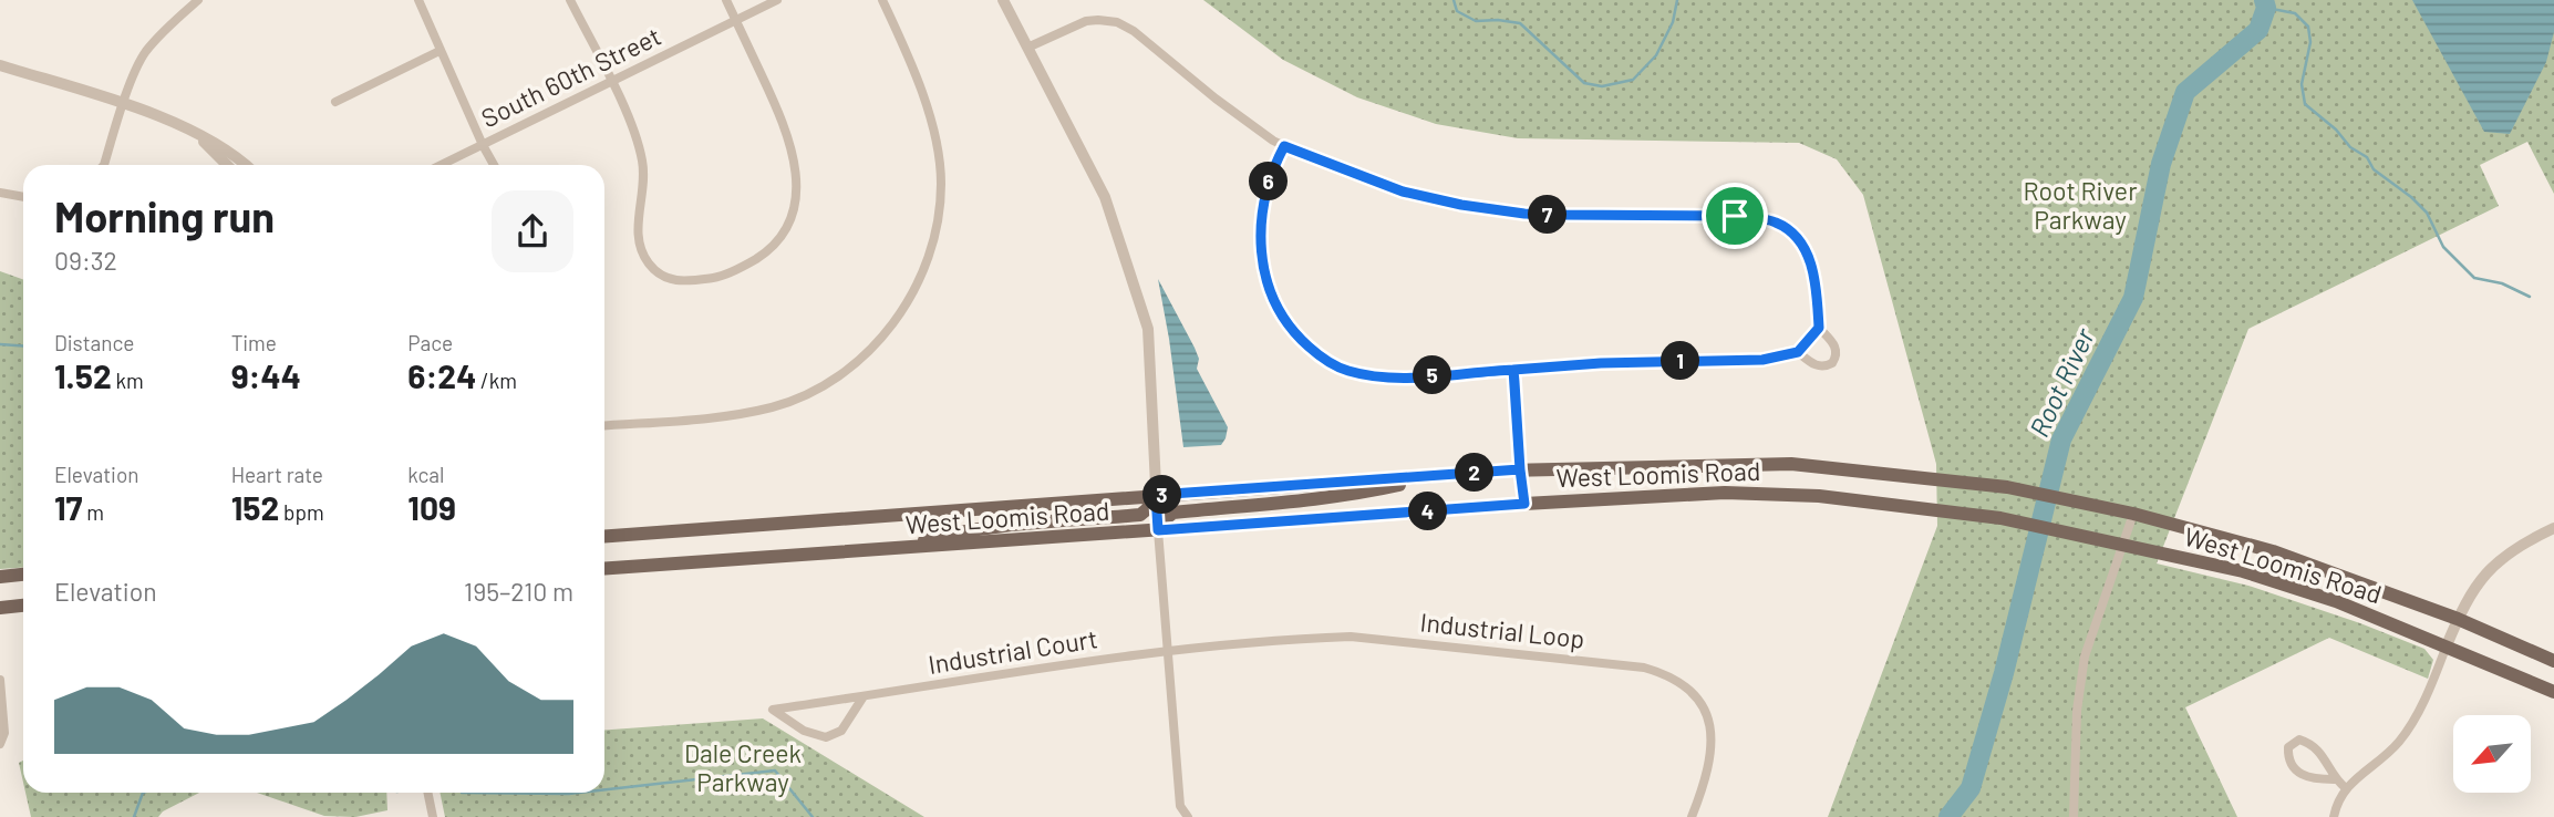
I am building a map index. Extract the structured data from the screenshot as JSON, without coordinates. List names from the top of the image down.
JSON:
{
  "streets": {
    "main road": ["West Loomis Road"],
    "street": ["South 60th Street", "Industrial Loop", "Industrial Court"]
  },
  "crossings": [
    ["Industrial Loop", "Industrial Court"]
  ],
  "water": ["Root River"],
  "parks": ["Root River Parkway", "Dale Creek Parkway"],
  "north": "bottom left",
  "page": {
    "pins": [
      "6",
      "7",
      "1",
      "5",
      "2",
      "3",
      "4"
    ],
    "heading": ["Morning run", "09:32"],
    "stats": [
      ["Distance", "1.52 km"],
      ["Time", "9:44"],
      ["Pace", "6:24 /km"],
      ["Elevation", "17 m"],
      ["Heart rate", "152 bpm"],
      ["kcal", "109"]
    ],
    "chart": ["Elevation", "195–210 m"]
  }
}
